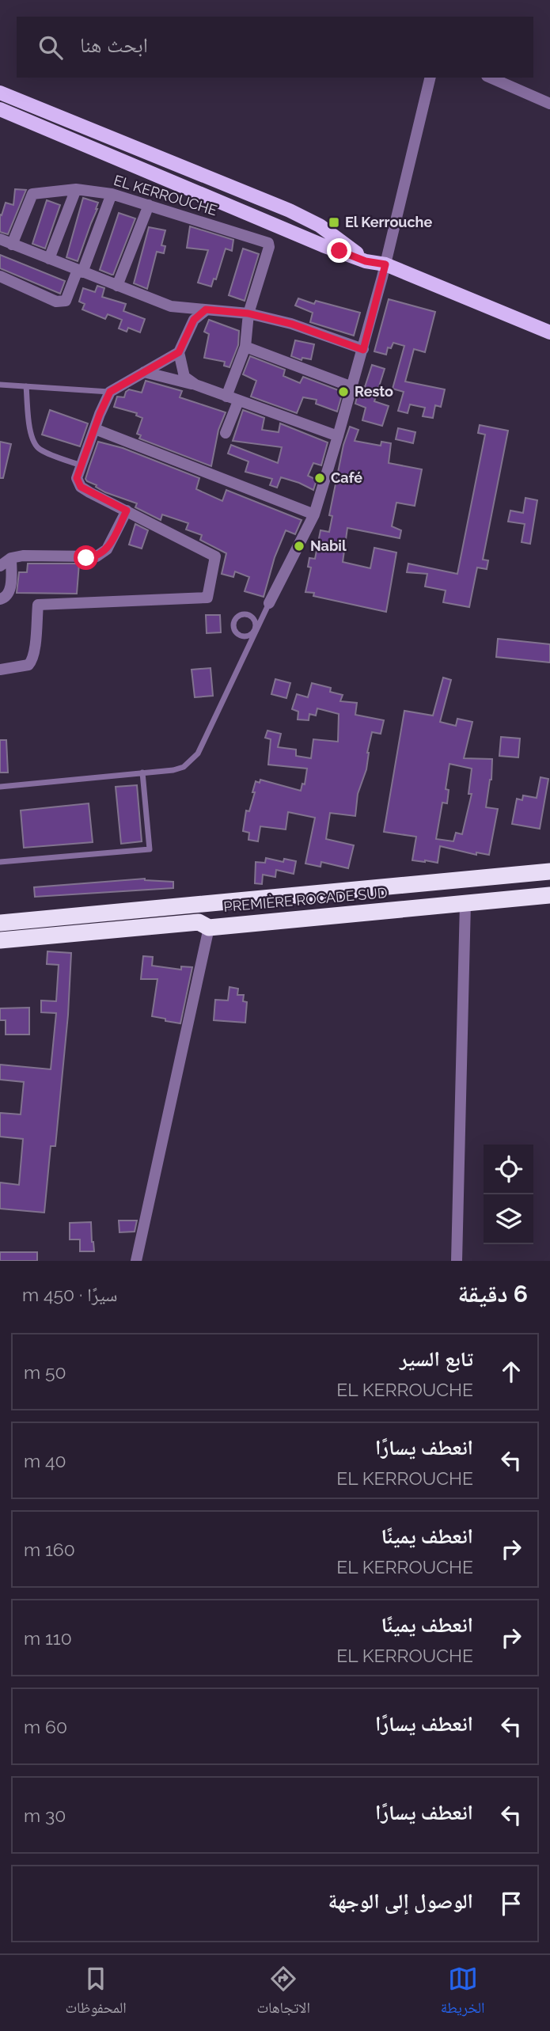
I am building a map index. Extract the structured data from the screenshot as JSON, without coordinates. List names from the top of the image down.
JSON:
{
  "streets": {
    "highway": ["PREMIÈRE ROCADE SUD"],
    "street": ["EL KERROUCHE"]
  },
  "places": {
    "transit": ["El Kerrouche"],
    "other": ["Resto", "Café", "Nabil"]
  },
  "page": {
    "search": "ابحث هنا",
    "heading": ["6 دقيقة", "سيرًا · 450 m"],
    "list": [
      ["تابع السير", "EL KERROUCHE", "50 m"],
      ["انعطف يسارًا", "EL KERROUCHE", "40 m"],
      ["انعطف يمينًا", "EL KERROUCHE", "160 m"],
      ["انعطف يمينًا", "EL KERROUCHE", "110 m"],
      ["انعطف يسارًا", "60 m"],
      ["انعطف يسارًا", "30 m"],
      "الوصول إلى الوجهة"
    ],
    "nav": ["الخريطة", "الاتجاهات", "المحفوظات"]
  }
}
